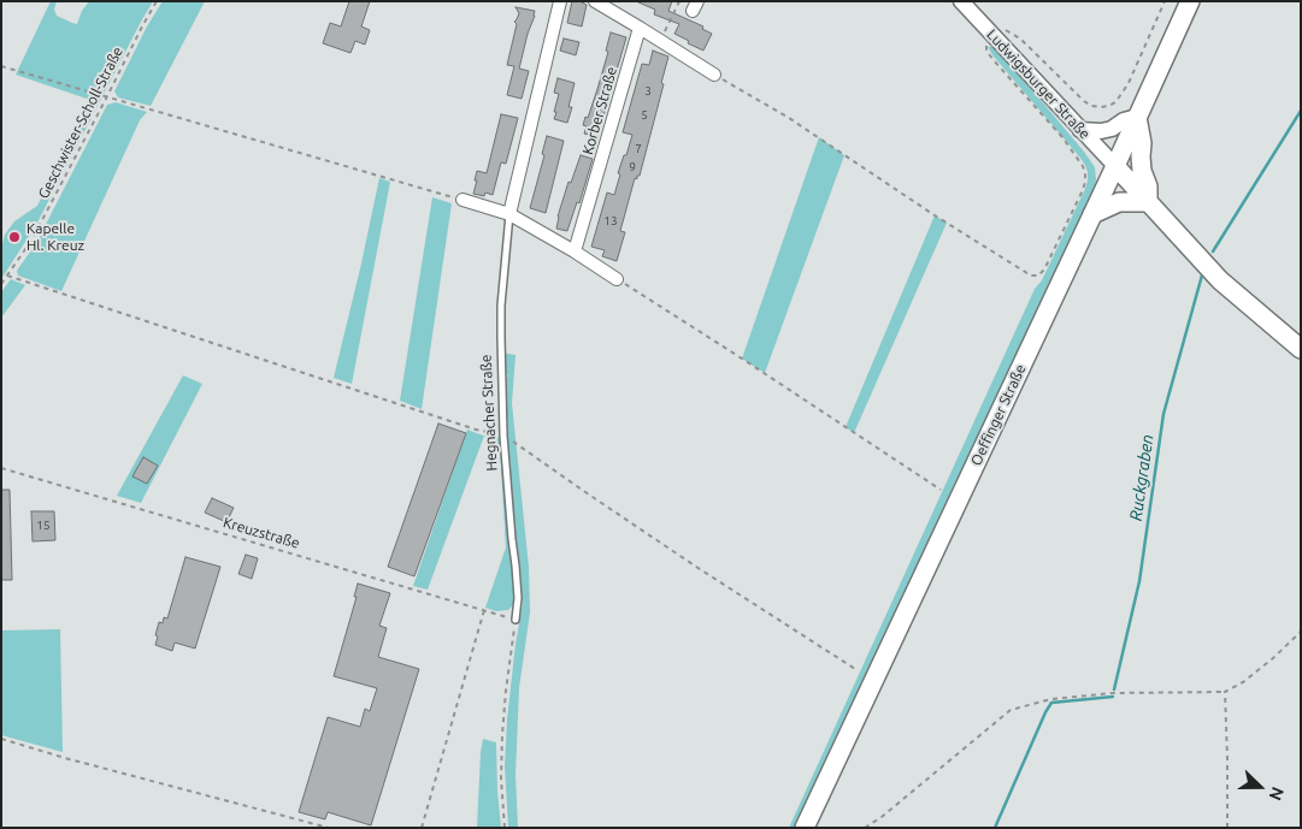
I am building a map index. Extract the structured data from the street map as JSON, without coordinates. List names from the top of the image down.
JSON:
{
  "streets": {
    "main road": ["Oeffinger Straße"],
    "street": ["Ludwigsburger Straße", "Korber Straße", "Hegnacher Straße"],
    "path": ["Geschwister-Scholl-Straße", "Kreuzstraße"]
  },
  "crossings": [
    ["Ludwigsburger Straße", "Oeffinger Straße"],
    ["Hegnacher Straße", "Kreuzstraße"]
  ],
  "water": ["Ruckgraben"],
  "places": ["Kapelle Hl. Kreuz"],
  "house_numbers": [
    "3",
    "5",
    "7",
    "9",
    "13",
    "15"
  ],
  "north": "right"
}
